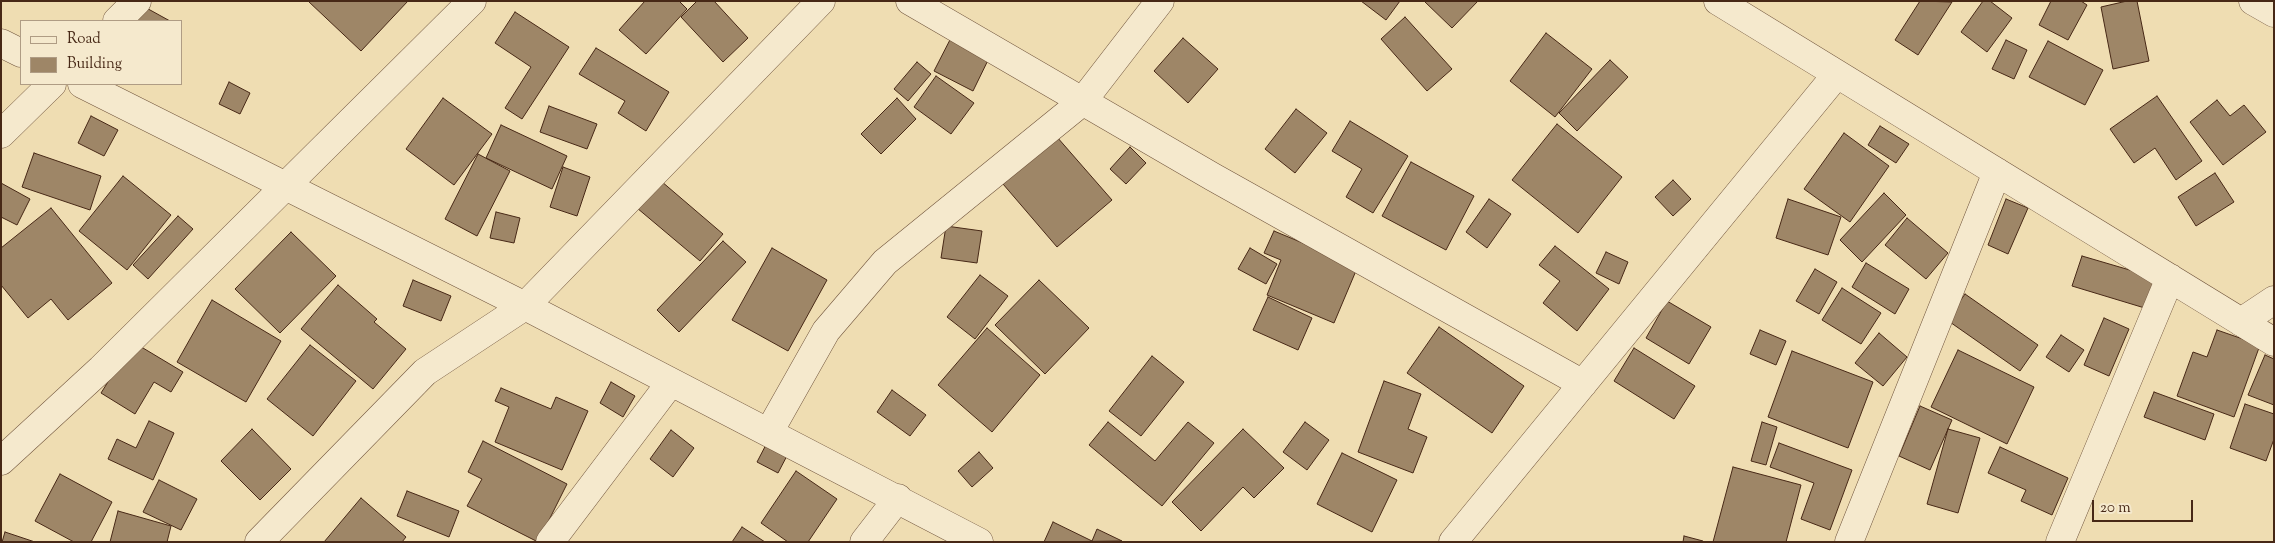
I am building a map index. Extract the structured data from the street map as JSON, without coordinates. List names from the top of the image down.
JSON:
{
  "legend": ["Road", "Building"],
  "scale_bar": "20 m"
}
